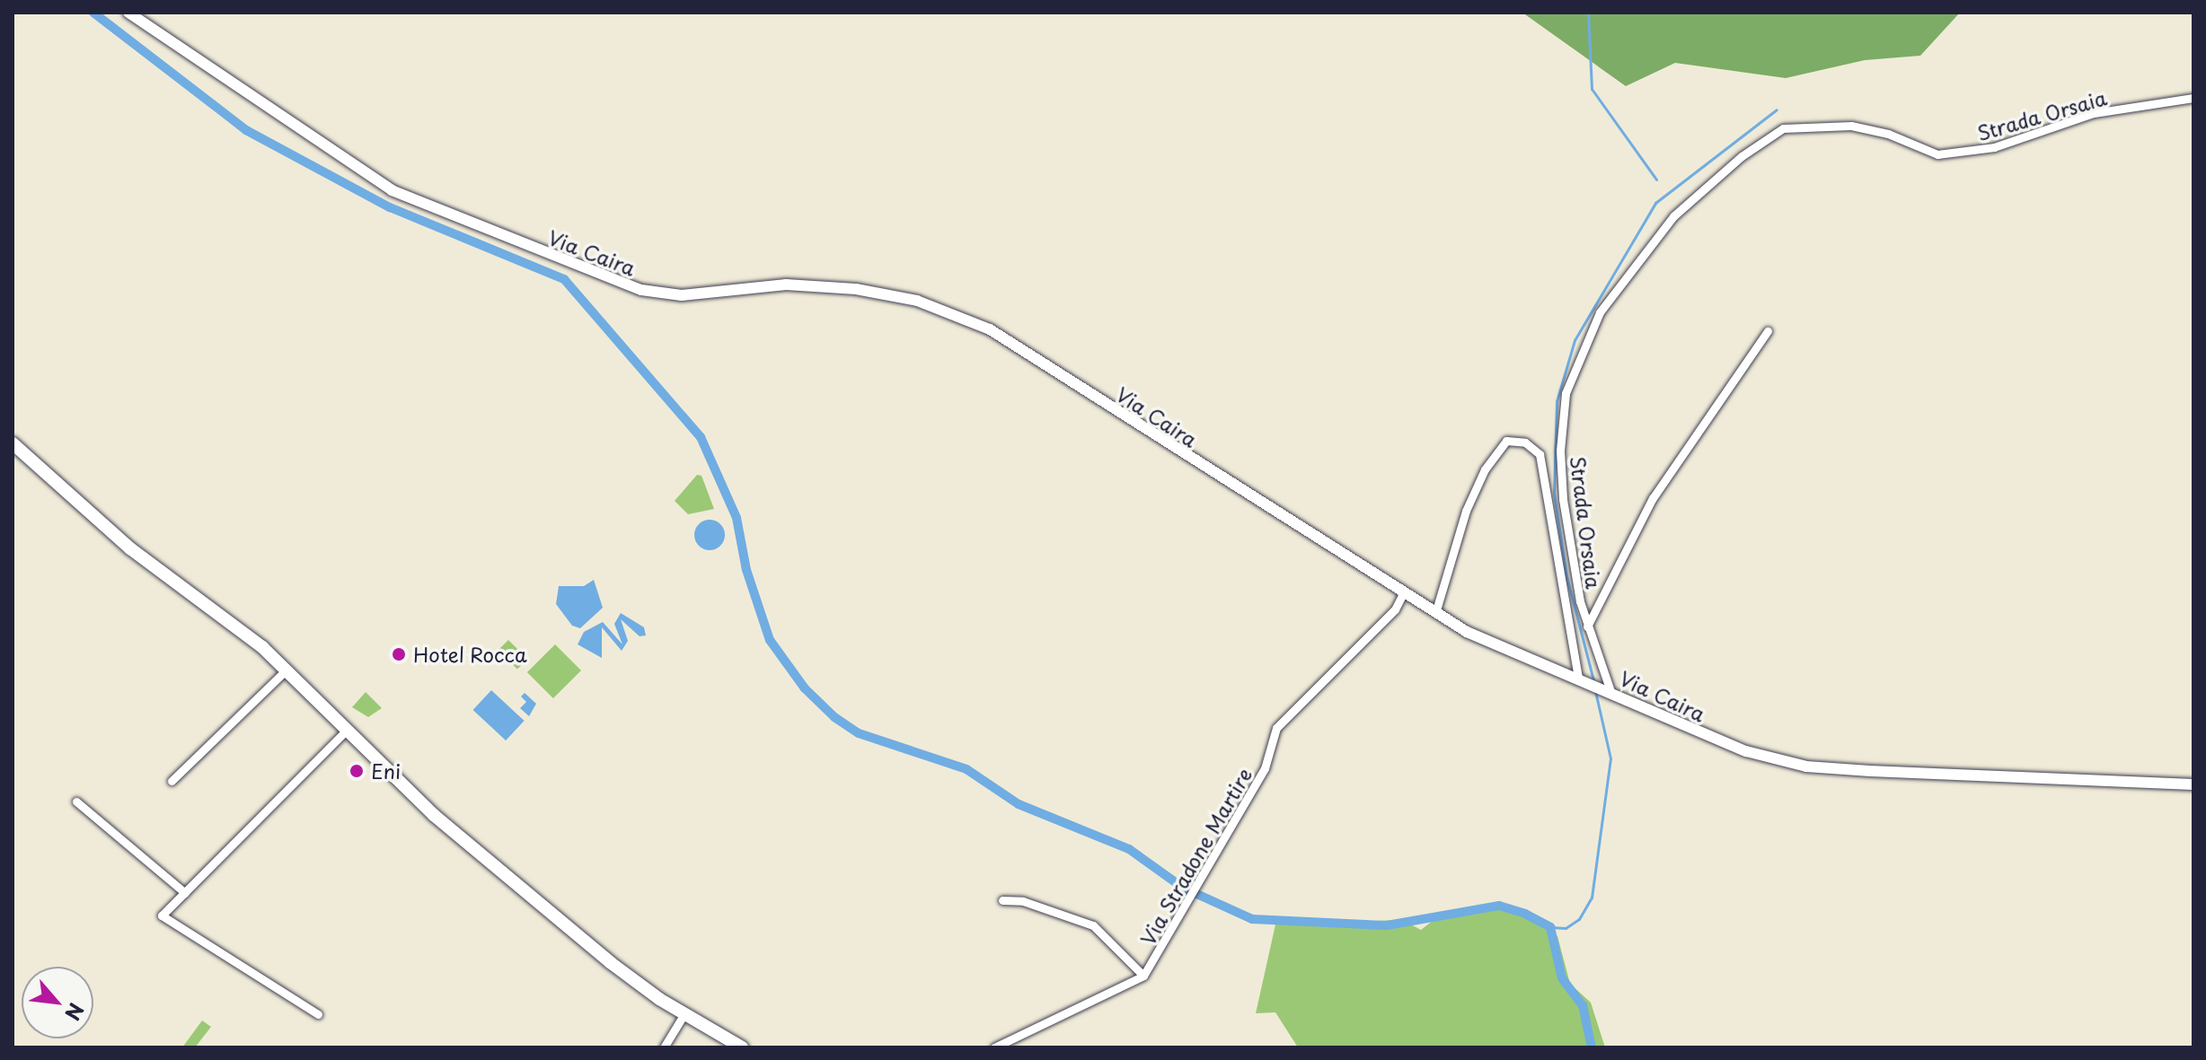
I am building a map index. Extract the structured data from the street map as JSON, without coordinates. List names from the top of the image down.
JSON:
{
  "streets": {
    "street": ["Strada Orsaia", "Via Caira", "Via Stradone Martire"]
  },
  "crossings": [
    ["Strada Orsaia", "Via Caira"],
    ["Via Caira", "Via Stradone Martire"]
  ],
  "places": ["Hotel Rocca", "Eni"],
  "north": "bottom right"
}
